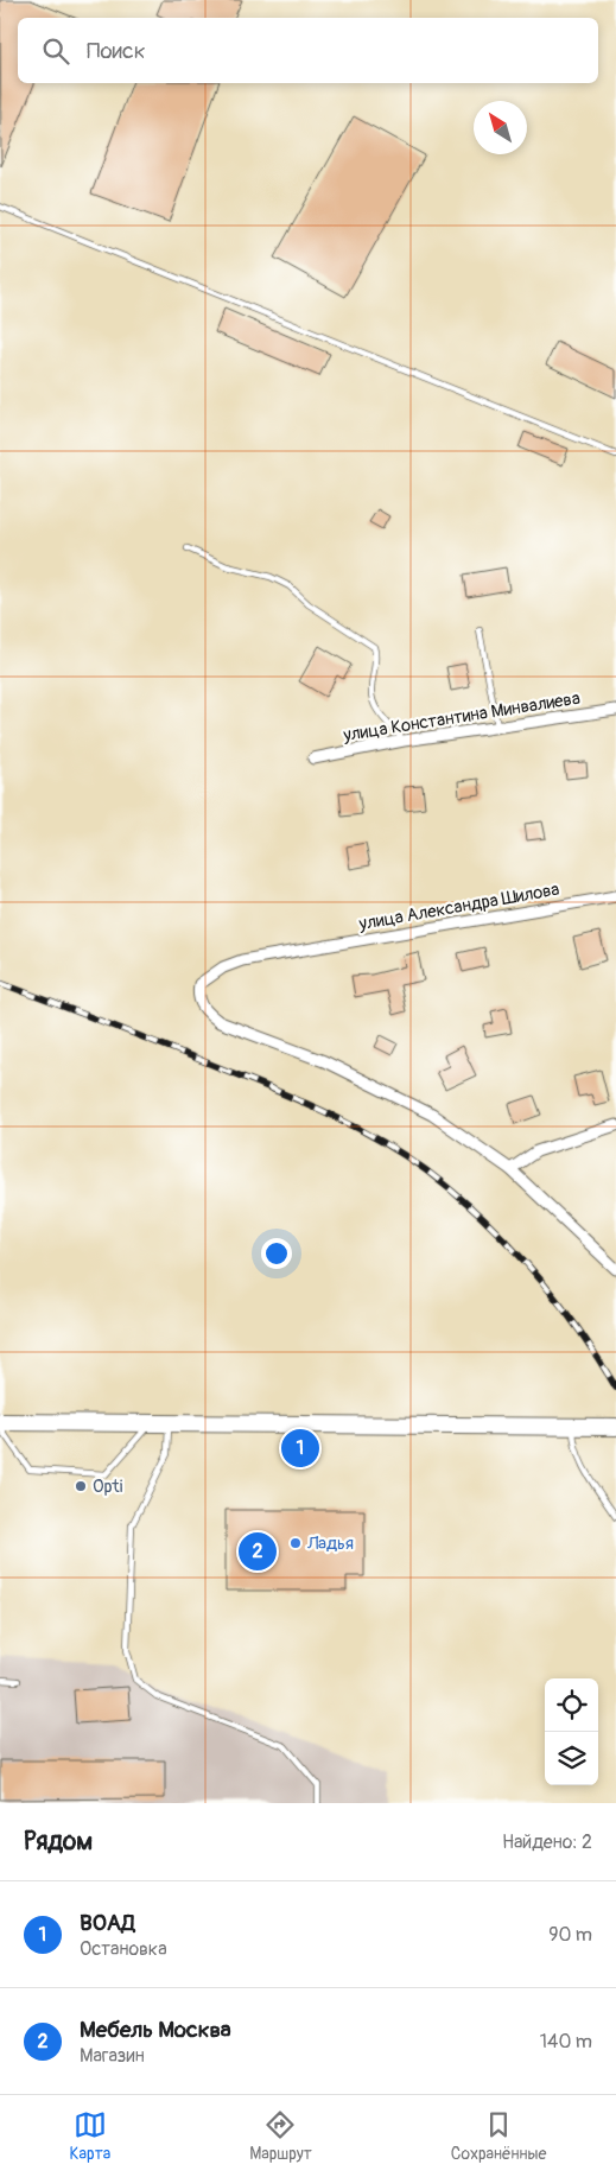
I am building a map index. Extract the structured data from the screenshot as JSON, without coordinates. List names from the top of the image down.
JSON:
{
  "streets": {
    "street": ["улица Константина Минвалиева", "улица Александра Шилова"]
  },
  "places": ["Opti", "Ладья"],
  "north": "top left",
  "page": {
    "search": "Поиск",
    "pins": ["1", "2"],
    "heading": ["Рядом", "Найдено: 2"],
    "list": [
      {
        "mark": "1",
        "name": "ВОАД",
        "note": "Остановка",
        "value": "90 m"
      },
      {
        "mark": "2",
        "name": "Мебель Москва",
        "note": "Магазин",
        "value": "140 m"
      }
    ],
    "nav": ["Карта", "Маршрут", "Сохранённые"]
  }
}
